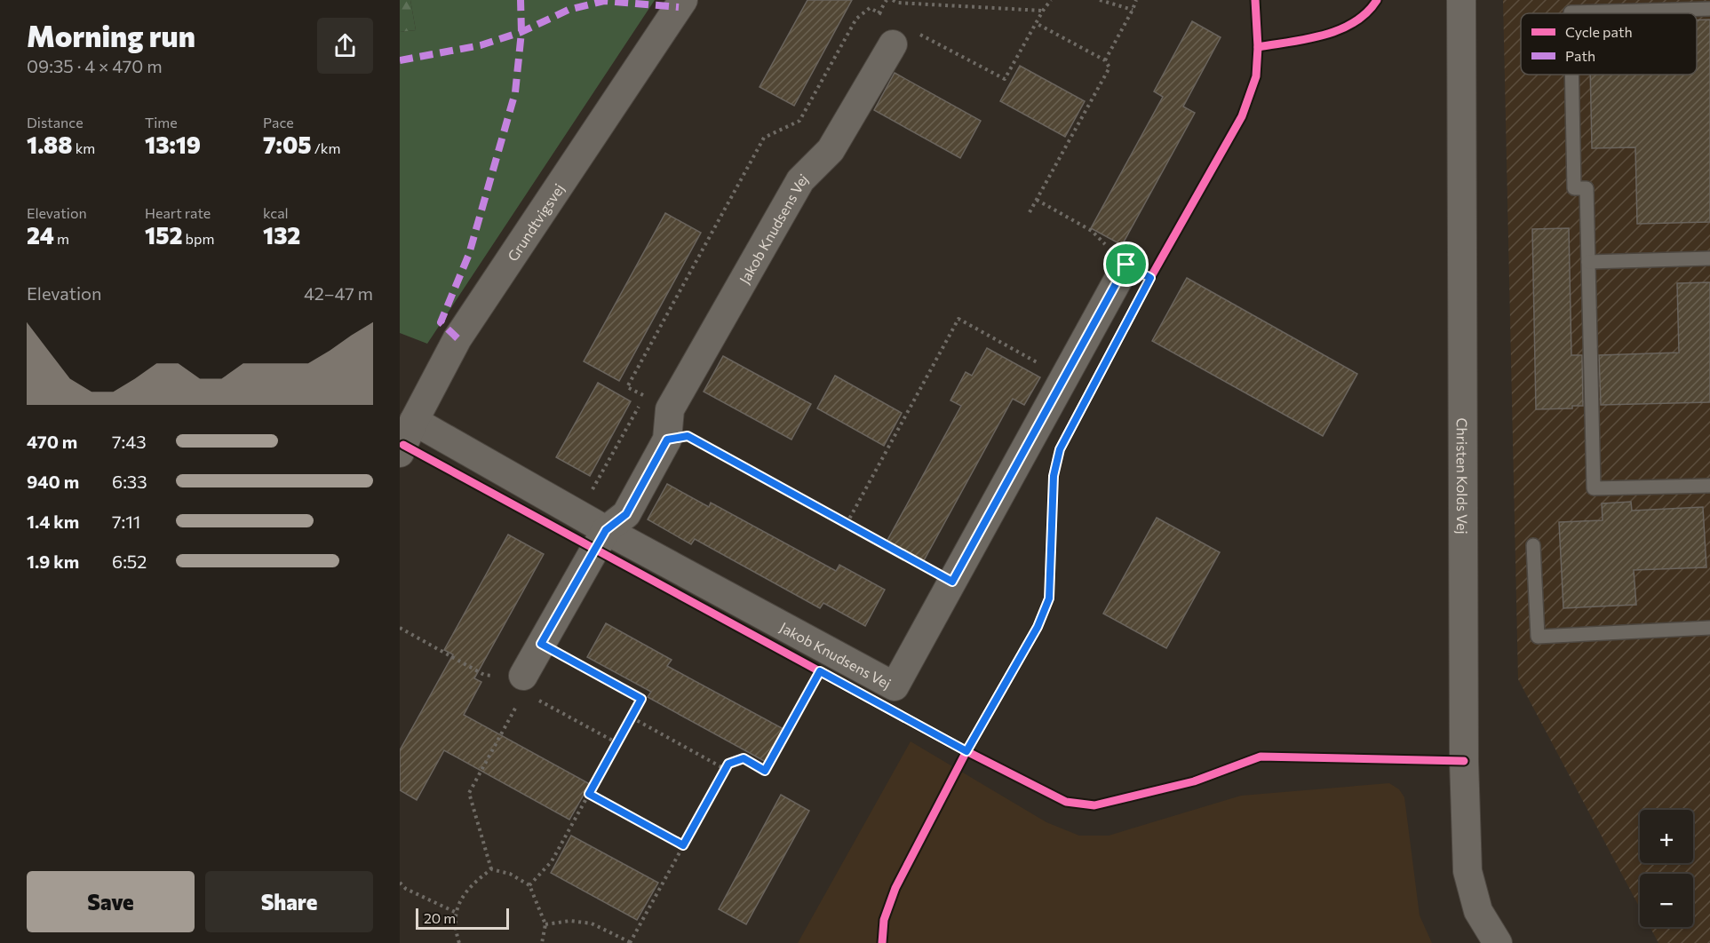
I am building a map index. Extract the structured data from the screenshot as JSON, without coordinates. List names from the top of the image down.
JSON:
{
  "streets": {
    "street": ["Grundtvigsvej", "Jakob Knudsens Vej", "Christen Kolds Vej"]
  },
  "crossings": [
    ["Grundtvigsvej", "Jakob Knudsens Vej"]
  ],
  "legend": ["Cycle path", "Path"],
  "scale_bar": "20 m",
  "page": {
    "heading": ["Morning run", "09:35 · 4 × 470 m"],
    "stats": [
      ["Distance", "1.88 km"],
      ["Time", "13:19"],
      ["Pace", "7:05 /km"],
      ["Elevation", "24 m"],
      ["Heart rate", "152 bpm"],
      ["kcal", "132"]
    ],
    "chart": ["Elevation", "42–47 m"],
    "list": [
      {
        "name": "470 m",
        "note": "7:43"
      },
      {
        "name": "940 m",
        "note": "6:33"
      },
      {
        "name": "1.4 km",
        "note": "7:11"
      },
      {
        "name": "1.9 km",
        "note": "6:52"
      }
    ],
    "map_buttons": ["+", "−"],
    "buttons": ["Save", "Share"],
    "scale": "20 m"
  }
}
